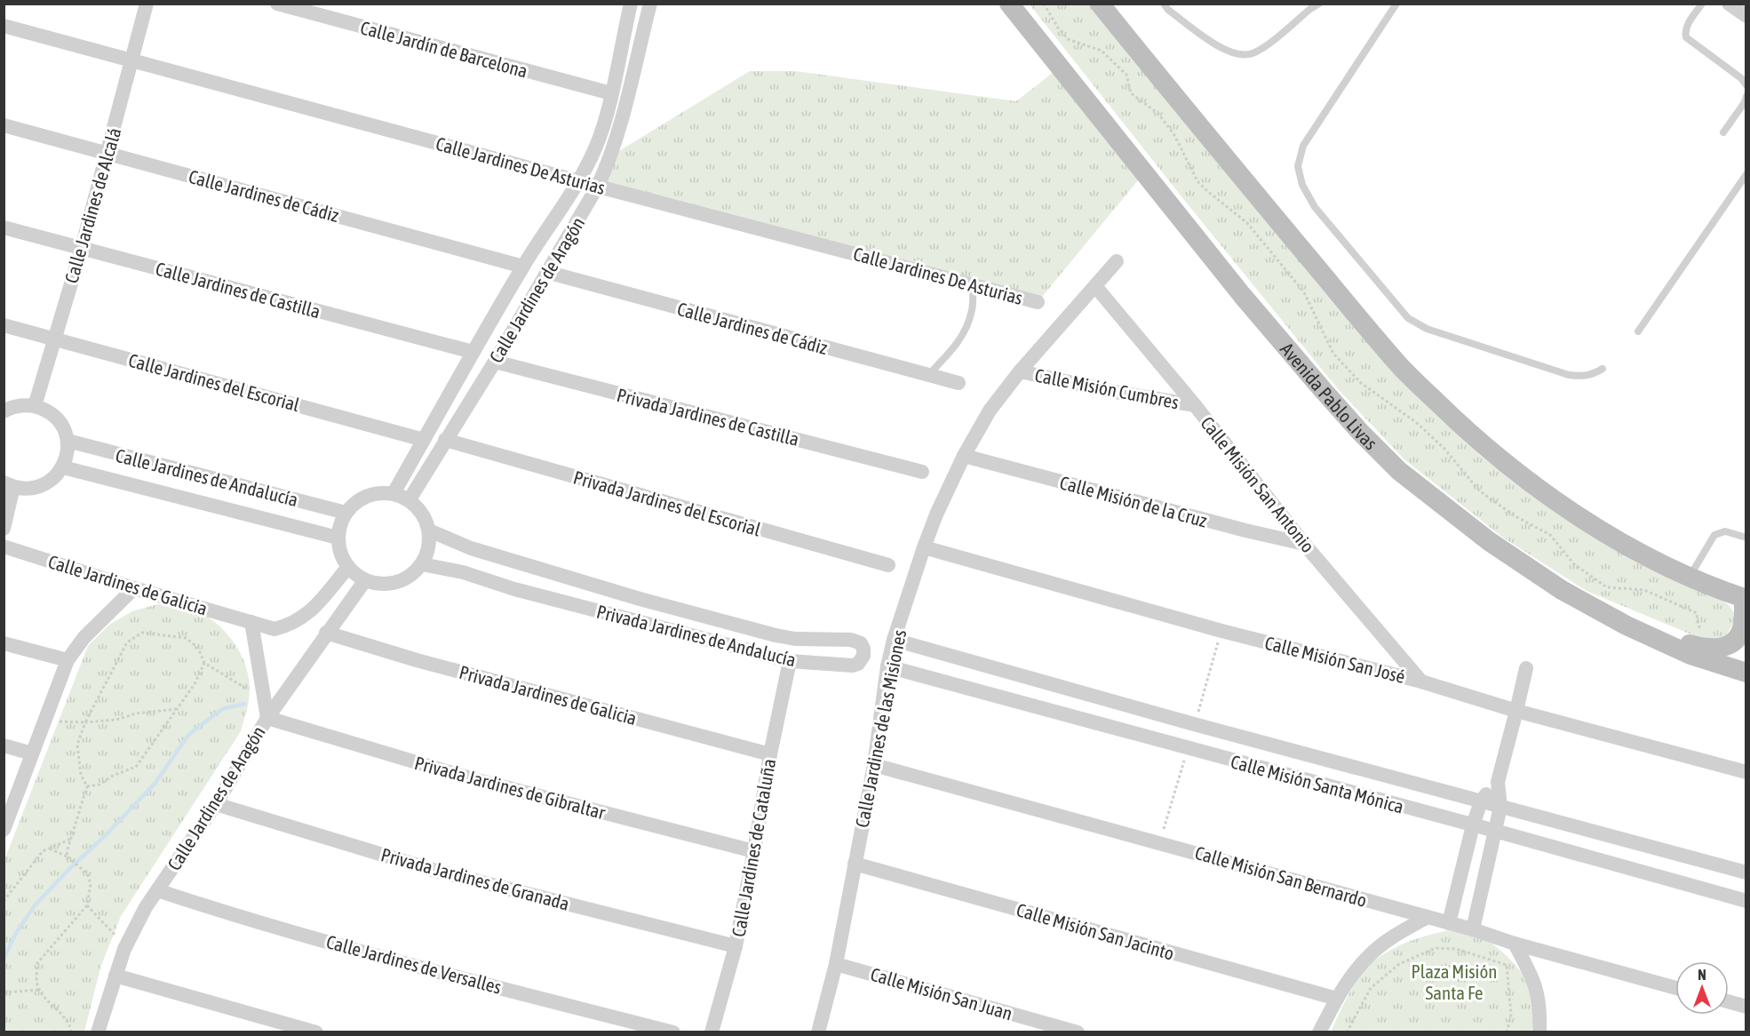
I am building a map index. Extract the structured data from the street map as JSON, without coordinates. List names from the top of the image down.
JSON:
{
  "streets": {
    "main road": ["Avenida Pablo Livas"],
    "street": [
      "Calle Jardín de Barcelona",
      "Calle Jardines De Asturias",
      "Calle Jardines de Cádiz",
      "Calle Jardines de Alcalá",
      "Calle Jardines de Castilla",
      "Calle Jardines de Aragón",
      "Calle Jardines del Escorial",
      "Calle Misión Cumbres",
      "Privada Jardines de Castilla",
      "Calle Jardines de Andalucía",
      "Calle Misión San Antonio",
      "Calle Misión de la Cruz",
      "Privada Jardines del Escorial",
      "Calle Jardines de Galicia",
      "Privada Jardines de Andalucía",
      "Calle Misión San José",
      "Privada Jardines de Galicia",
      "Calle Jardines de las Misiones",
      "Calle Misión Santa Mónica",
      "Privada Jardines de Gibraltar",
      "Calle Jardines de Cataluña",
      "Calle Misión San Bernardo",
      "Privada Jardines de Granada",
      "Calle Misión San Jacinto",
      "Calle Jardines de Versalles",
      "Calle Misión San Juan"
    ]
  },
  "crossings": [
    ["Calle Jardín de Barcelona", "Calle Jardines de Aragón"],
    ["Calle Jardines De Asturias", "Calle Jardines de Alcalá"],
    ["Calle Jardines De Asturias", "Calle Jardines de Aragón"],
    ["Calle Jardines de Cádiz", "Calle Jardines de Alcalá"],
    ["Calle Jardines de Cádiz", "Calle Jardines de Aragón"],
    ["Calle Jardines de Alcalá", "Calle Jardines de Castilla"],
    ["Calle Jardines de Alcalá", "Calle Jardines del Escorial"],
    ["Calle Jardines de Castilla", "Calle Jardines de Aragón"],
    ["Calle Jardines de Aragón", "Calle Jardines del Escorial"],
    ["Calle Jardines de Aragón", "Privada Jardines de Castilla"],
    ["Calle Jardines de Aragón", "Calle Jardines de Andalucía"],
    ["Calle Jardines de Aragón", "Privada Jardines del Escorial"],
    ["Calle Jardines de Aragón", "Calle Jardines de Galicia"],
    ["Calle Jardines de Aragón", "Privada Jardines de Andalucía"],
    ["Calle Jardines de Aragón", "Privada Jardines de Galicia"],
    ["Calle Jardines de Aragón", "Privada Jardines de Gibraltar"],
    ["Calle Jardines de Aragón", "Privada Jardines de Granada"],
    ["Calle Jardines de Aragón", "Calle Jardines de Versalles"],
    ["Calle Misión Cumbres", "Calle Misión San Antonio"],
    ["Calle Misión Cumbres", "Calle Jardines de las Misiones"],
    ["Calle Jardines de Andalucía", "Calle Jardines de Galicia"],
    ["Calle Jardines de Andalucía", "Privada Jardines de Andalucía"],
    ["Calle Misión San Antonio", "Calle Misión de la Cruz"],
    ["Calle Misión San Antonio", "Calle Misión San José"],
    ["Calle Misión San Antonio", "Calle Jardines de las Misiones"],
    ["Calle Misión de la Cruz", "Calle Jardines de las Misiones"],
    ["Calle Jardines de Galicia", "Privada Jardines de Andalucía"],
    ["Privada Jardines de Andalucía", "Calle Jardines de Cataluña"],
    ["Calle Misión San José", "Calle Jardines de las Misiones"],
    ["Privada Jardines de Galicia", "Calle Jardines de Cataluña"],
    ["Calle Jardines de las Misiones", "Calle Misión Santa Mónica"],
    ["Calle Jardines de las Misiones", "Calle Misión San Bernardo"],
    ["Calle Jardines de las Misiones", "Calle Misión San Jacinto"],
    ["Calle Jardines de las Misiones", "Calle Misión San Juan"],
    ["Privada Jardines de Gibraltar", "Calle Jardines de Cataluña"],
    ["Calle Jardines de Cataluña", "Privada Jardines de Granada"]
  ],
  "parks": ["Plaza Misión Santa Fe"],
  "north": "top"
}
